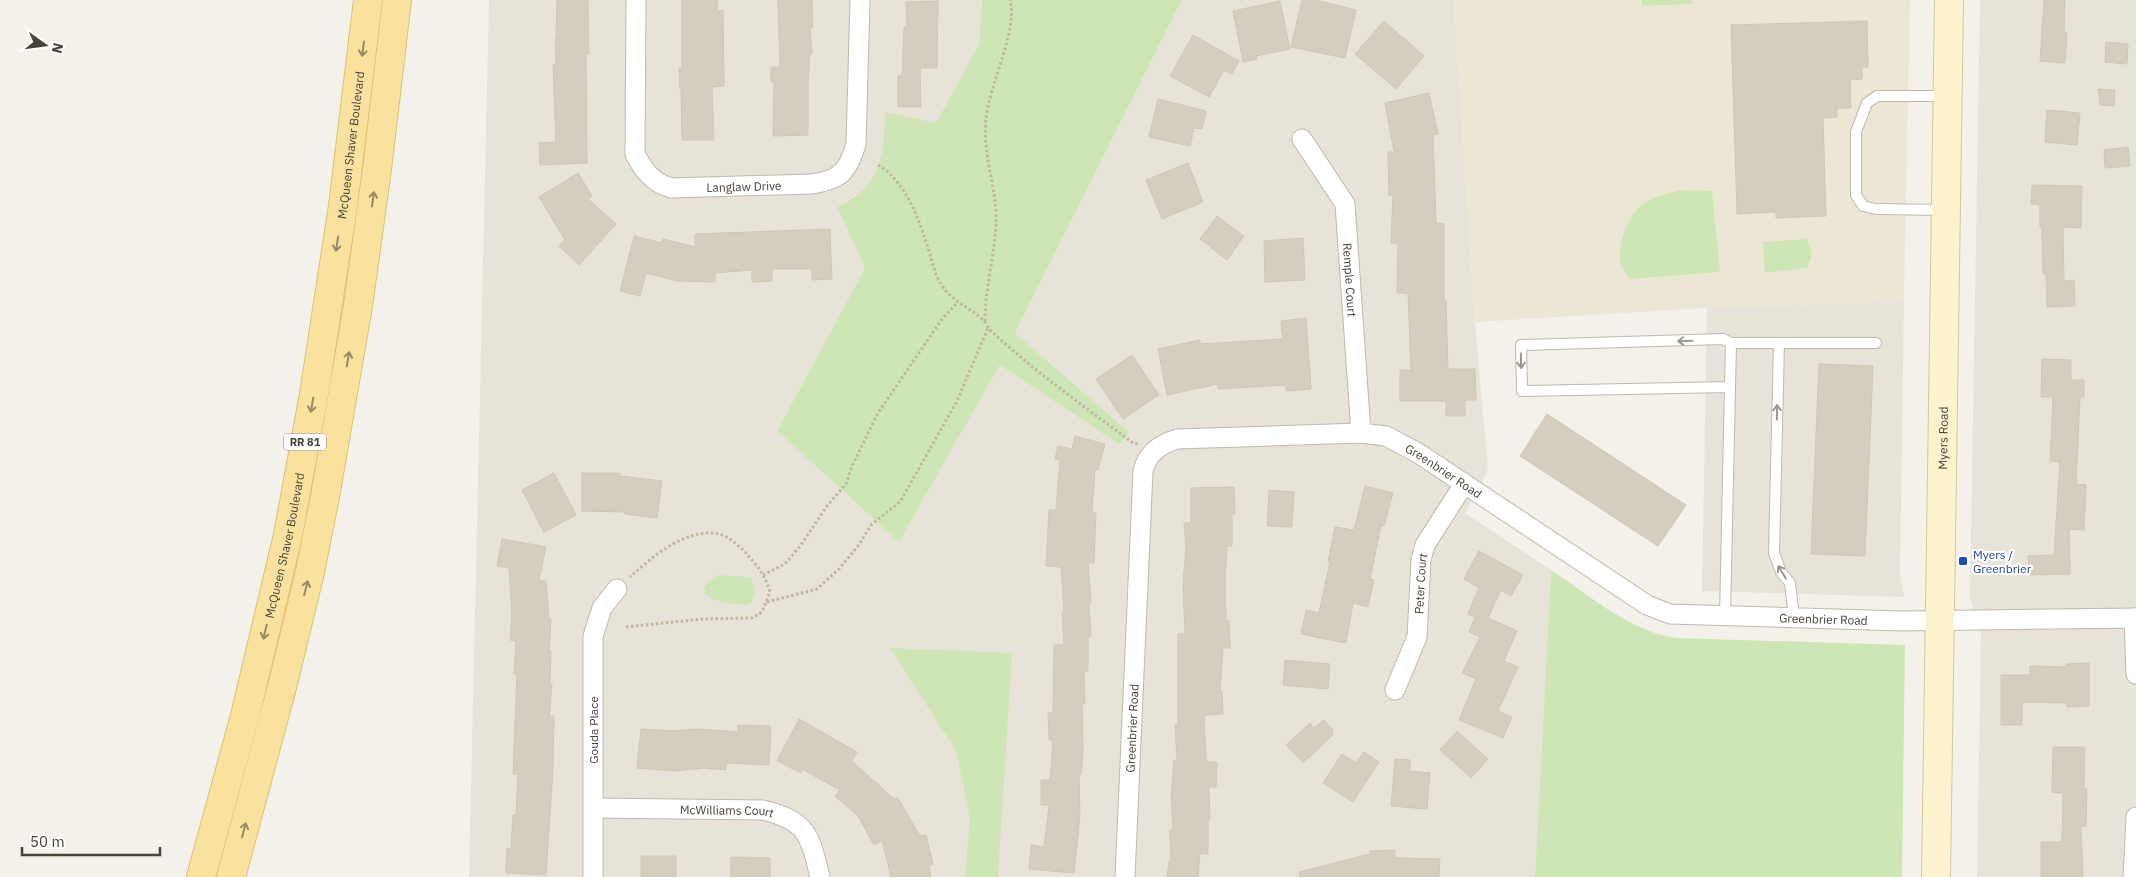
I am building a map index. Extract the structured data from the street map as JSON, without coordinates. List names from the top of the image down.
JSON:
{
  "streets": {
    "main road": ["McQueen Shaver Boulevard", "Myers Road", "RR 81"],
    "street": [
      "Langlaw Drive",
      "Remple Court",
      "Greenbrier Road",
      "Peter Court",
      "Gouda Place",
      "McWilliams Court"
    ]
  },
  "crossings": [
    ["Remple Court", "Greenbrier Road"],
    ["Myers Road", "Greenbrier Road"],
    ["Greenbrier Road", "Peter Court"],
    ["Gouda Place", "McWilliams Court"]
  ],
  "places": {
    "transit": ["Myers / Greenbrier"]
  },
  "scale_bar": "50 m",
  "north": "right"
}
